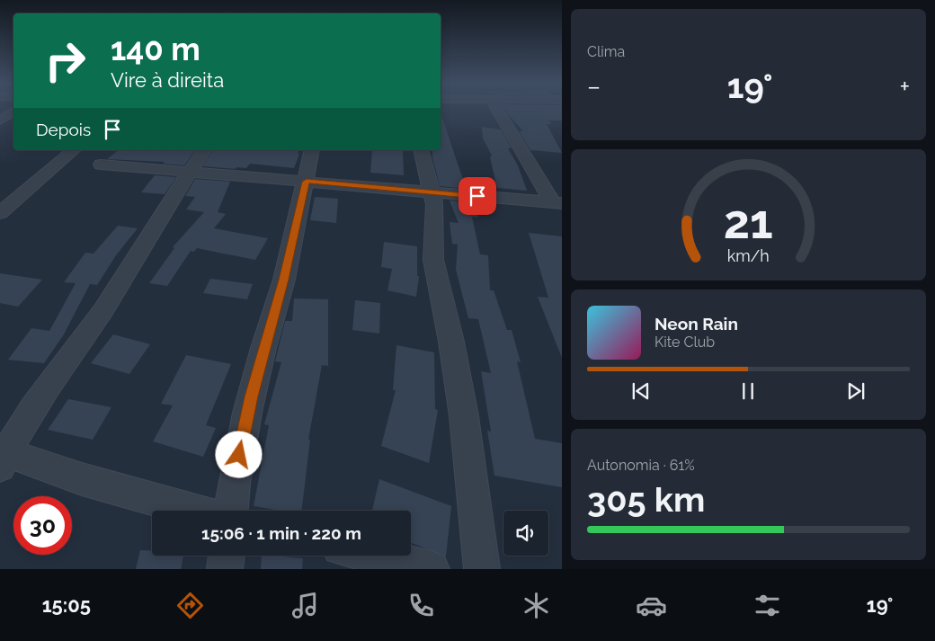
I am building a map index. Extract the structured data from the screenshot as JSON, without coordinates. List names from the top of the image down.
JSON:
{
  "page": {
    "tile": [
      "Clima",
      ["Autonomia · 61%", "305 km"]
    ],
    "turn": ["140 m", "Vire à direita"],
    "heat": ["−", "19°", "+"],
    "then": "Depois",
    "song": ["Neon Rain", "Kite Club"],
    "limit": "30",
    "trip": "15:06 · 1 min · 220 m",
    "tabs": ["15:05", "19°"],
    "gauge": ["21", "km/h"]
  }
}
